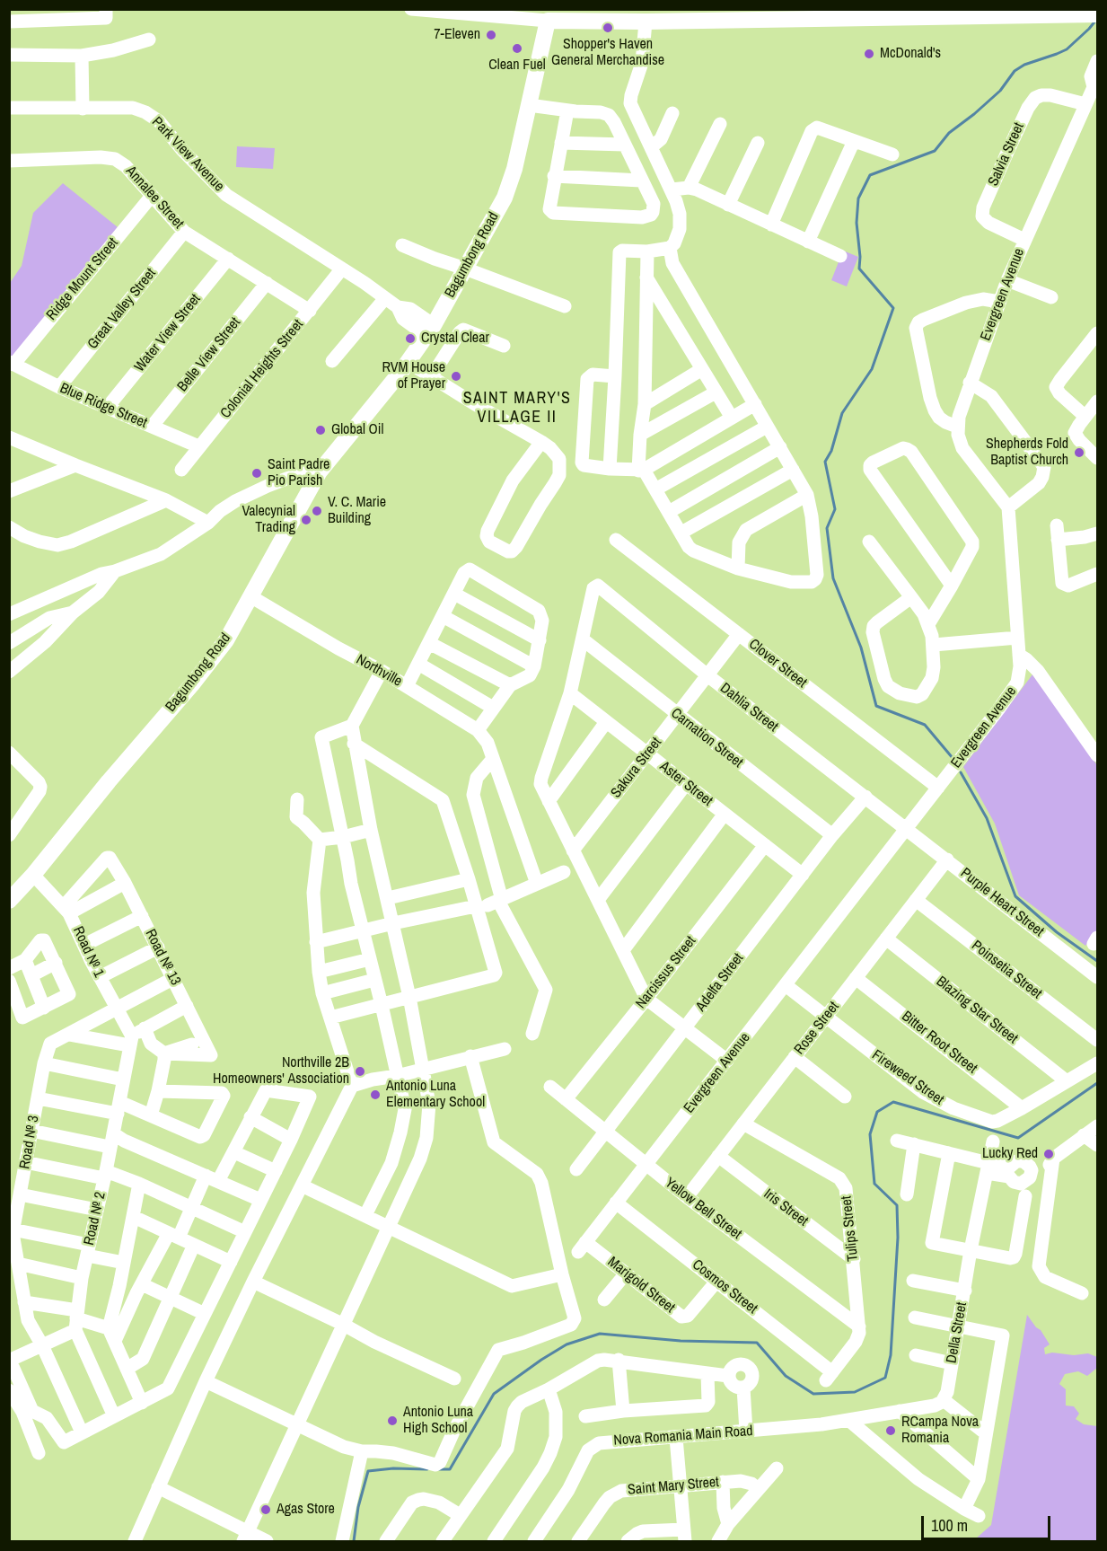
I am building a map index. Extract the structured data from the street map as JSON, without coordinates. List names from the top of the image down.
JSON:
{
  "streets": {
    "main road": ["Bagumbong Road"],
    "street": [
      "Park View Avenue",
      "Salvia Street",
      "Annalee Street",
      "Ridge Mount Street",
      "Evergreen Avenue",
      "Great Valley Street",
      "Water View Street",
      "Belle View Street",
      "Colonial Heights Street",
      "Blue Ridge Street",
      "Clover Street",
      "Northville",
      "Dahlia Street",
      "Carnation Street",
      "Sakura Street",
      "Aster Street",
      "Purple Heart Street",
      "Road № 1",
      "Road № 13",
      "Poinsetia Street",
      "Narcissus Street",
      "Adelfa Street",
      "Blazing Star Street",
      "Rose Street",
      "Bitter Root Street",
      "Fireweed Street",
      "Road № 3",
      "Iris Street",
      "Yellow Bell Street",
      "Road № 2",
      "Tulips Street",
      "Marigold Street",
      "Cosmos Street",
      "Della Street",
      "Nova Romania Main Road",
      "Saint Mary Street"
    ]
  },
  "crossings": [
    ["Park View Avenue", "Bagumbong Road"],
    ["Park View Avenue", "Colonial Heights Street"],
    ["Salvia Street", "Evergreen Avenue"],
    ["Annalee Street", "Ridge Mount Street"],
    ["Annalee Street", "Great Valley Street"],
    ["Annalee Street", "Water View Street"],
    ["Annalee Street", "Belle View Street"],
    ["Annalee Street", "Colonial Heights Street"],
    ["Bagumbong Road", "Northville"],
    ["Bagumbong Road", "Road № 1"],
    ["Ridge Mount Street", "Blue Ridge Street"],
    ["Evergreen Avenue", "Clover Street"],
    ["Evergreen Avenue", "Dahlia Street"],
    ["Evergreen Avenue", "Purple Heart Street"],
    ["Evergreen Avenue", "Fireweed Street"],
    ["Evergreen Avenue", "Yellow Bell Street"],
    ["Evergreen Avenue", "Marigold Street"],
    ["Evergreen Avenue", "Cosmos Street"],
    ["Great Valley Street", "Blue Ridge Street"],
    ["Water View Street", "Blue Ridge Street"],
    ["Belle View Street", "Blue Ridge Street"],
    ["Colonial Heights Street", "Blue Ridge Street"],
    ["Clover Street", "Sakura Street"],
    ["Dahlia Street", "Carnation Street"],
    ["Dahlia Street", "Sakura Street"],
    ["Dahlia Street", "Purple Heart Street"],
    ["Dahlia Street", "Adelfa Street"],
    ["Carnation Street", "Sakura Street"],
    ["Carnation Street", "Adelfa Street"],
    ["Sakura Street", "Aster Street"],
    ["Aster Street", "Narcissus Street"],
    ["Aster Street", "Adelfa Street"],
    ["Purple Heart Street", "Rose Street"],
    ["Road № 1", "Road № 13"],
    ["Road № 1", "Road № 3"],
    ["Road № 1", "Road № 2"],
    ["Road № 13", "Road № 3"],
    ["Poinsetia Street", "Rose Street"],
    ["Narcissus Street", "Yellow Bell Street"],
    ["Adelfa Street", "Yellow Bell Street"],
    ["Blazing Star Street", "Rose Street"],
    ["Blazing Star Street", "Fireweed Street"],
    ["Rose Street", "Bitter Root Street"],
    ["Rose Street", "Fireweed Street"],
    ["Rose Street", "Iris Street"],
    ["Rose Street", "Yellow Bell Street"],
    ["Rose Street", "Tulips Street"],
    ["Bitter Root Street", "Fireweed Street"],
    ["Iris Street", "Tulips Street"],
    ["Yellow Bell Street", "Tulips Street"],
    ["Tulips Street", "Cosmos Street"],
    ["Marigold Street", "Cosmos Street"]
  ],
  "districts": ["SAINT MARY'S VILLAGE II"],
  "places": [
    "Shopper's Haven General Merchandise",
    "7-Eleven",
    "Clean Fuel",
    "McDonald's",
    "Crystal Clear",
    "RVM House of Prayer",
    "Global Oil",
    "Shepherds Fold Baptist Church",
    "Saint Padre Pio Parish",
    "V. C. Marie Building",
    "Valecynial Trading",
    "Northville 2B Homeowners' Association",
    "Antonio Luna Elementary School",
    "Lucky Red",
    "Antonio Luna High School",
    "RCampa Nova Romania",
    "Agas Store"
  ],
  "scale_bar": "100 m"
}
